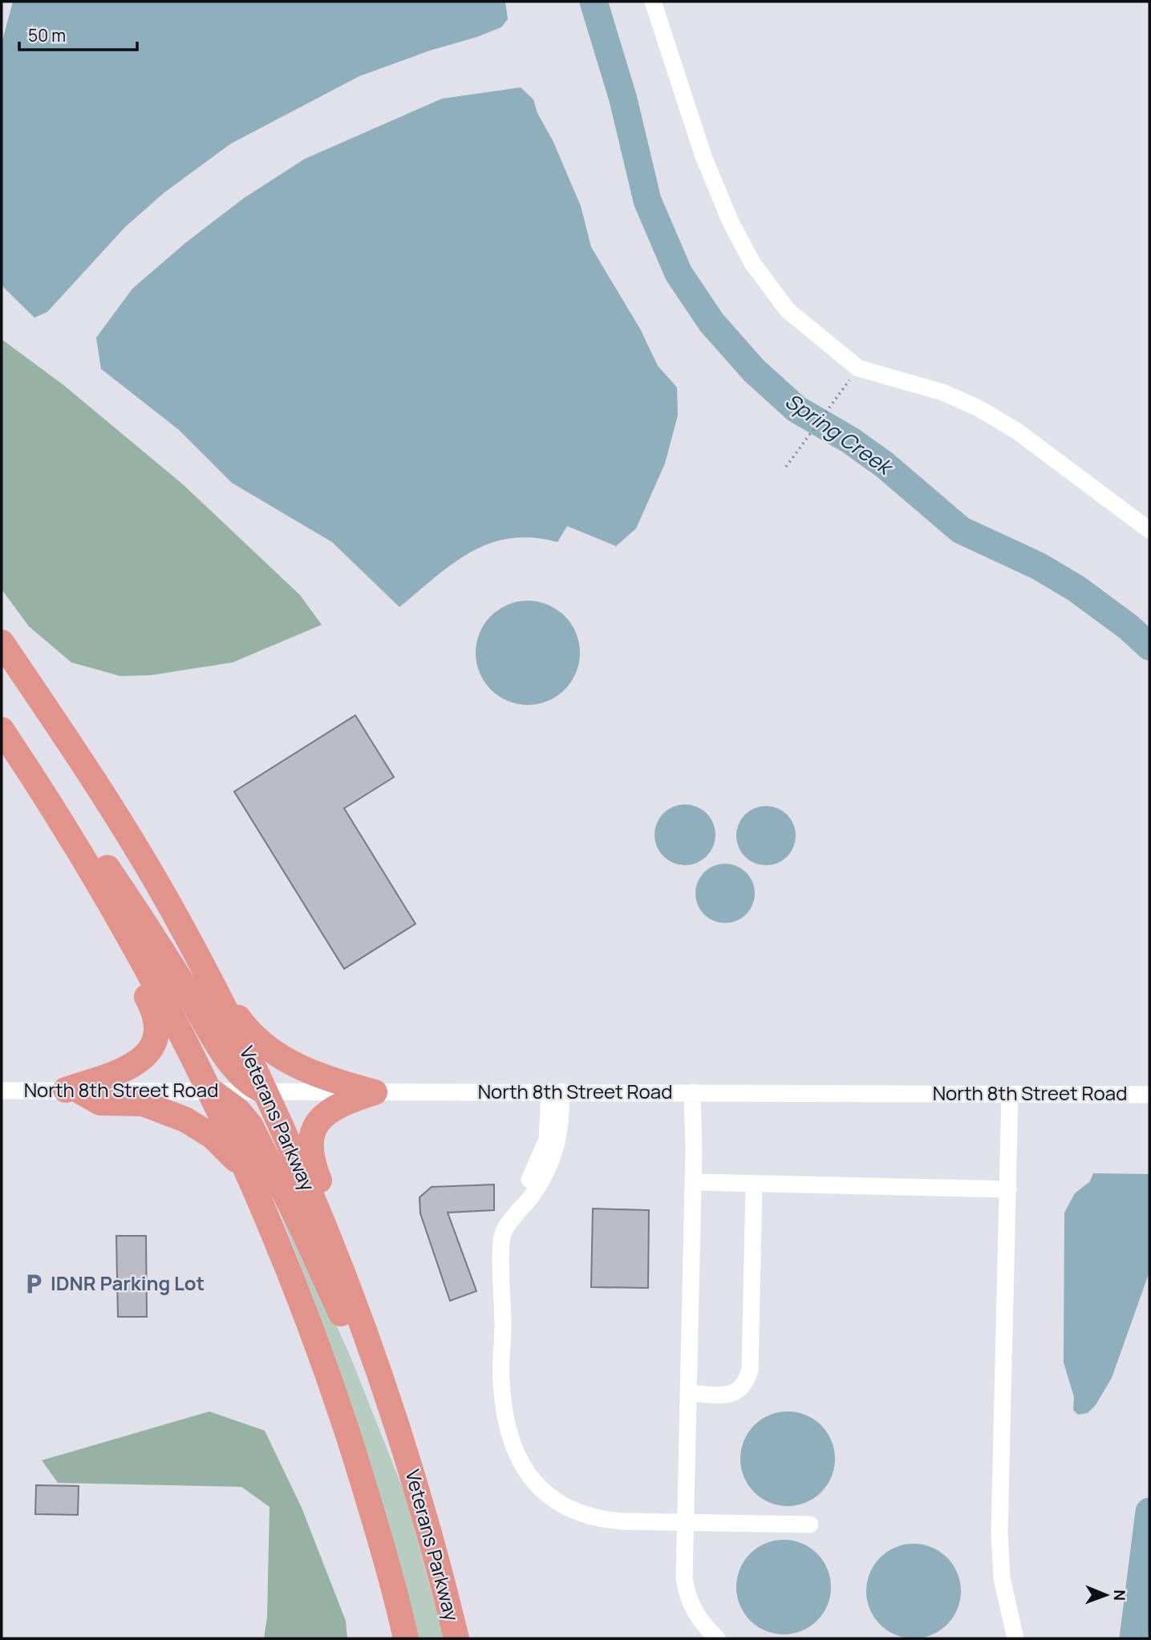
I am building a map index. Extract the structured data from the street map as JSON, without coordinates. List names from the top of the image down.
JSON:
{
  "streets": {
    "highway": ["Veterans Parkway"],
    "street": ["North 8th Street Road"]
  },
  "crossings": [
    ["North 8th Street Road", "Veterans Parkway"]
  ],
  "water": ["Spring Creek"],
  "places": {
    "parking": ["IDNR Parking Lot"]
  },
  "scale_bar": "50 m",
  "north": "right"
}
